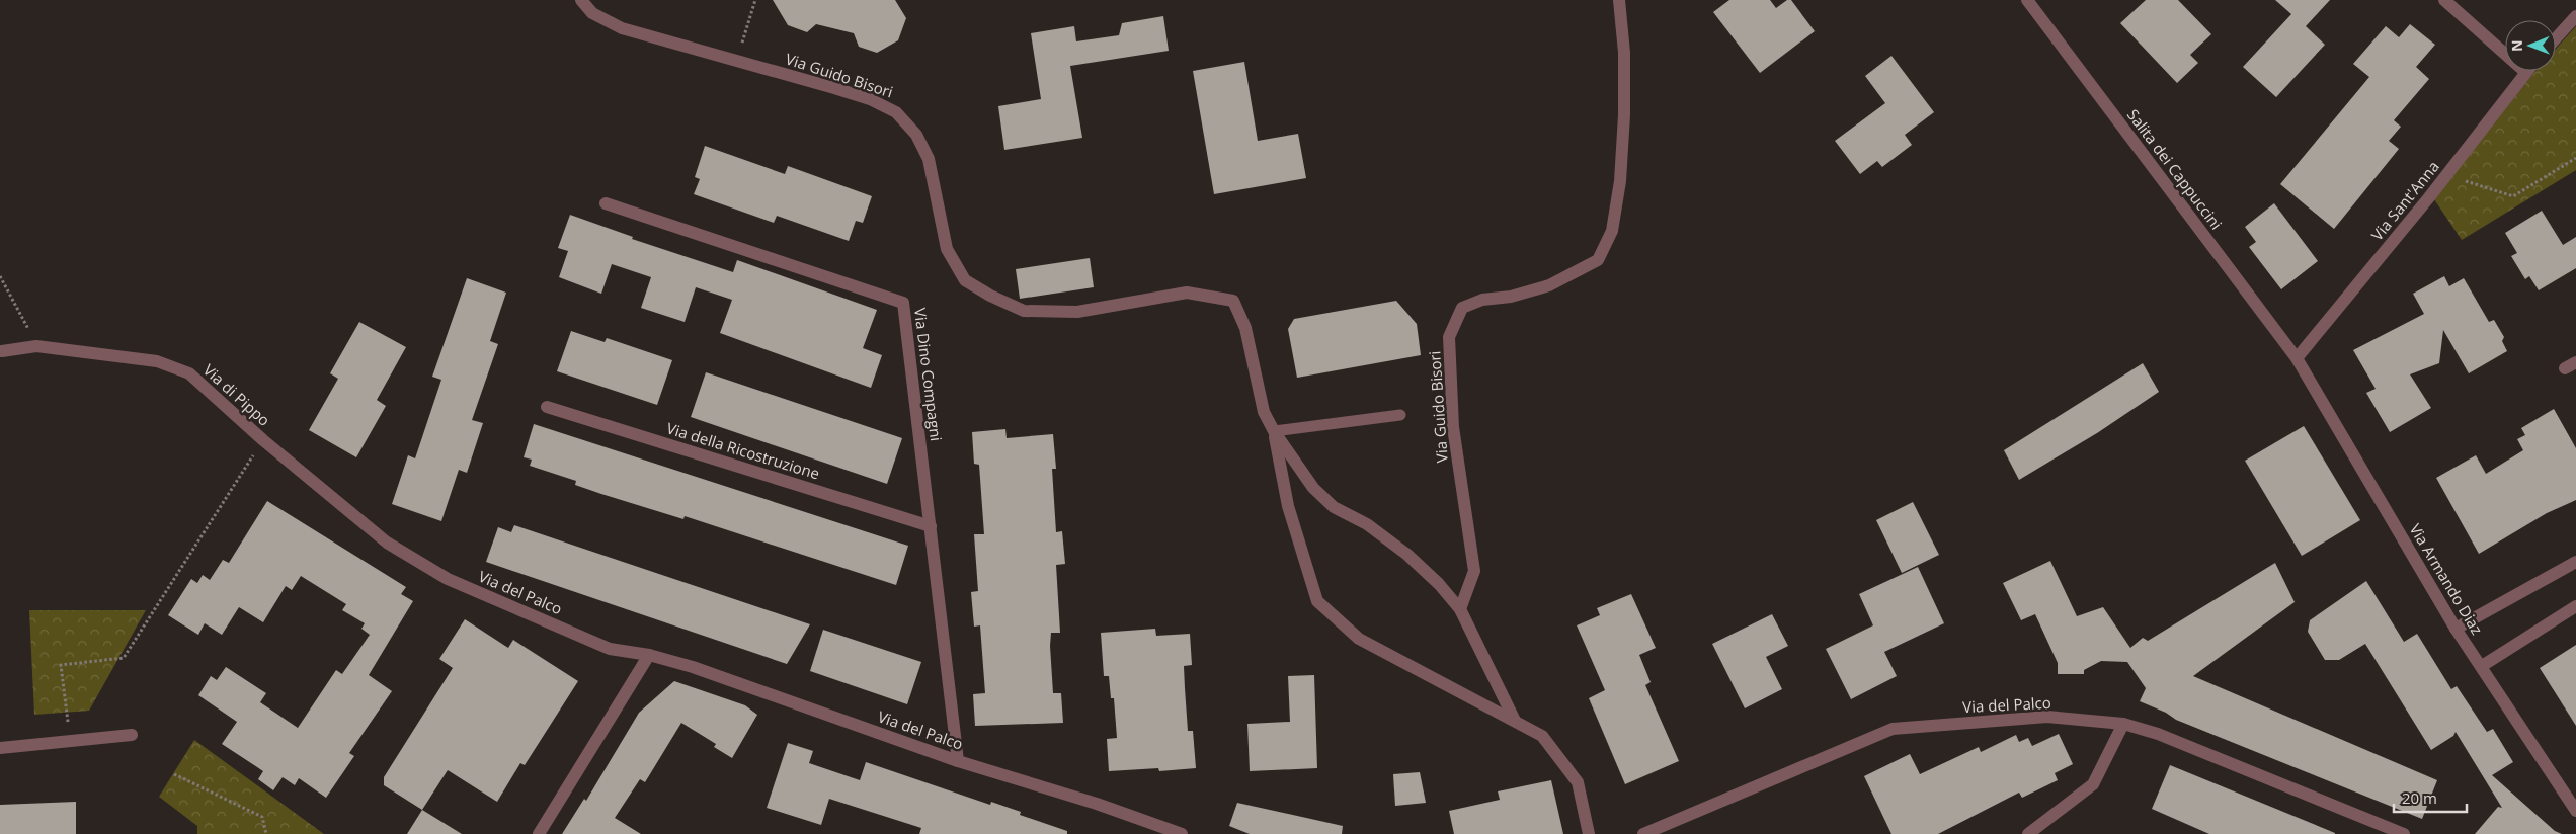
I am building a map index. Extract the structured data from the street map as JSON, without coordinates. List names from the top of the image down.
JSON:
{
  "streets": {
    "street": [
      "Via Guido Bisori",
      "Salita dei Cappuccini",
      "Via Sant'Anna",
      "Via Dino Compagni",
      "Via di Pippo",
      "Via della Ricostruzione",
      "Via Armando Diaz",
      "Via del Palco"
    ]
  },
  "crossings": [
    ["Salita dei Cappuccini", "Via Sant'Anna"],
    ["Salita dei Cappuccini", "Via Armando Diaz"],
    ["Via Sant'Anna", "Via Armando Diaz"],
    ["Via Dino Compagni", "Via della Ricostruzione"],
    ["Via Dino Compagni", "Via del Palco"],
    ["Via di Pippo", "Via del Palco"]
  ],
  "scale_bar": "20 m",
  "north": "left"
}
